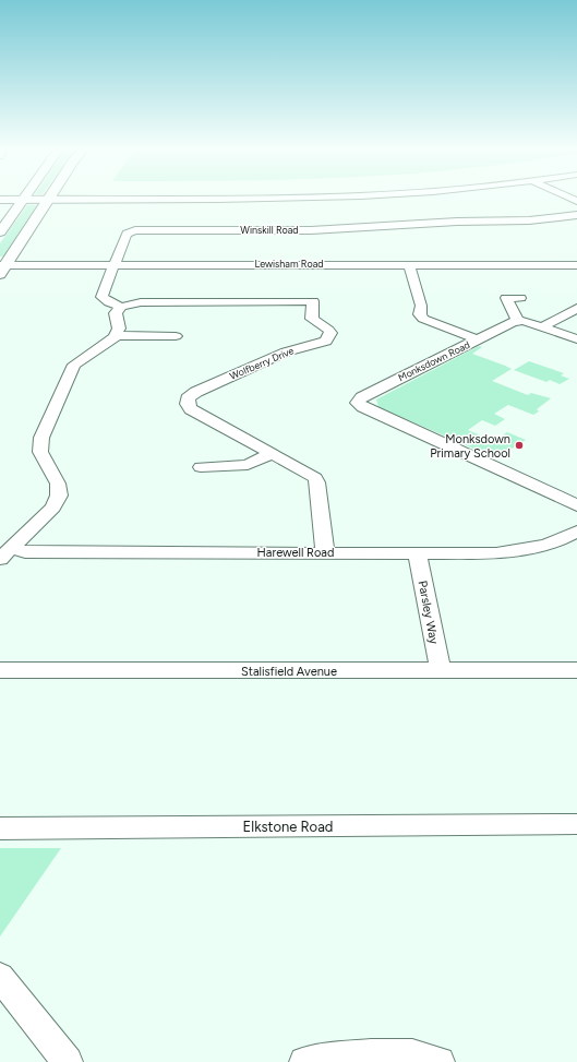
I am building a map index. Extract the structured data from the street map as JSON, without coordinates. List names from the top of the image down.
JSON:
{
  "streets": {
    "street": [
      "Winskill Road",
      "Lewisham Road",
      "Monksdown Road",
      "Wolfberry Drive",
      "Harewell Road",
      "Parsley Way",
      "Stalisfield Avenue",
      "Elkstone Road"
    ]
  },
  "crossings": [
    ["Winskill Road", "Lewisham Road"],
    ["Wolfberry Drive", "Harewell Road"],
    ["Harewell Road", "Parsley Way"],
    ["Parsley Way", "Stalisfield Avenue"]
  ],
  "places": ["Monksdown Primary School"]
}
